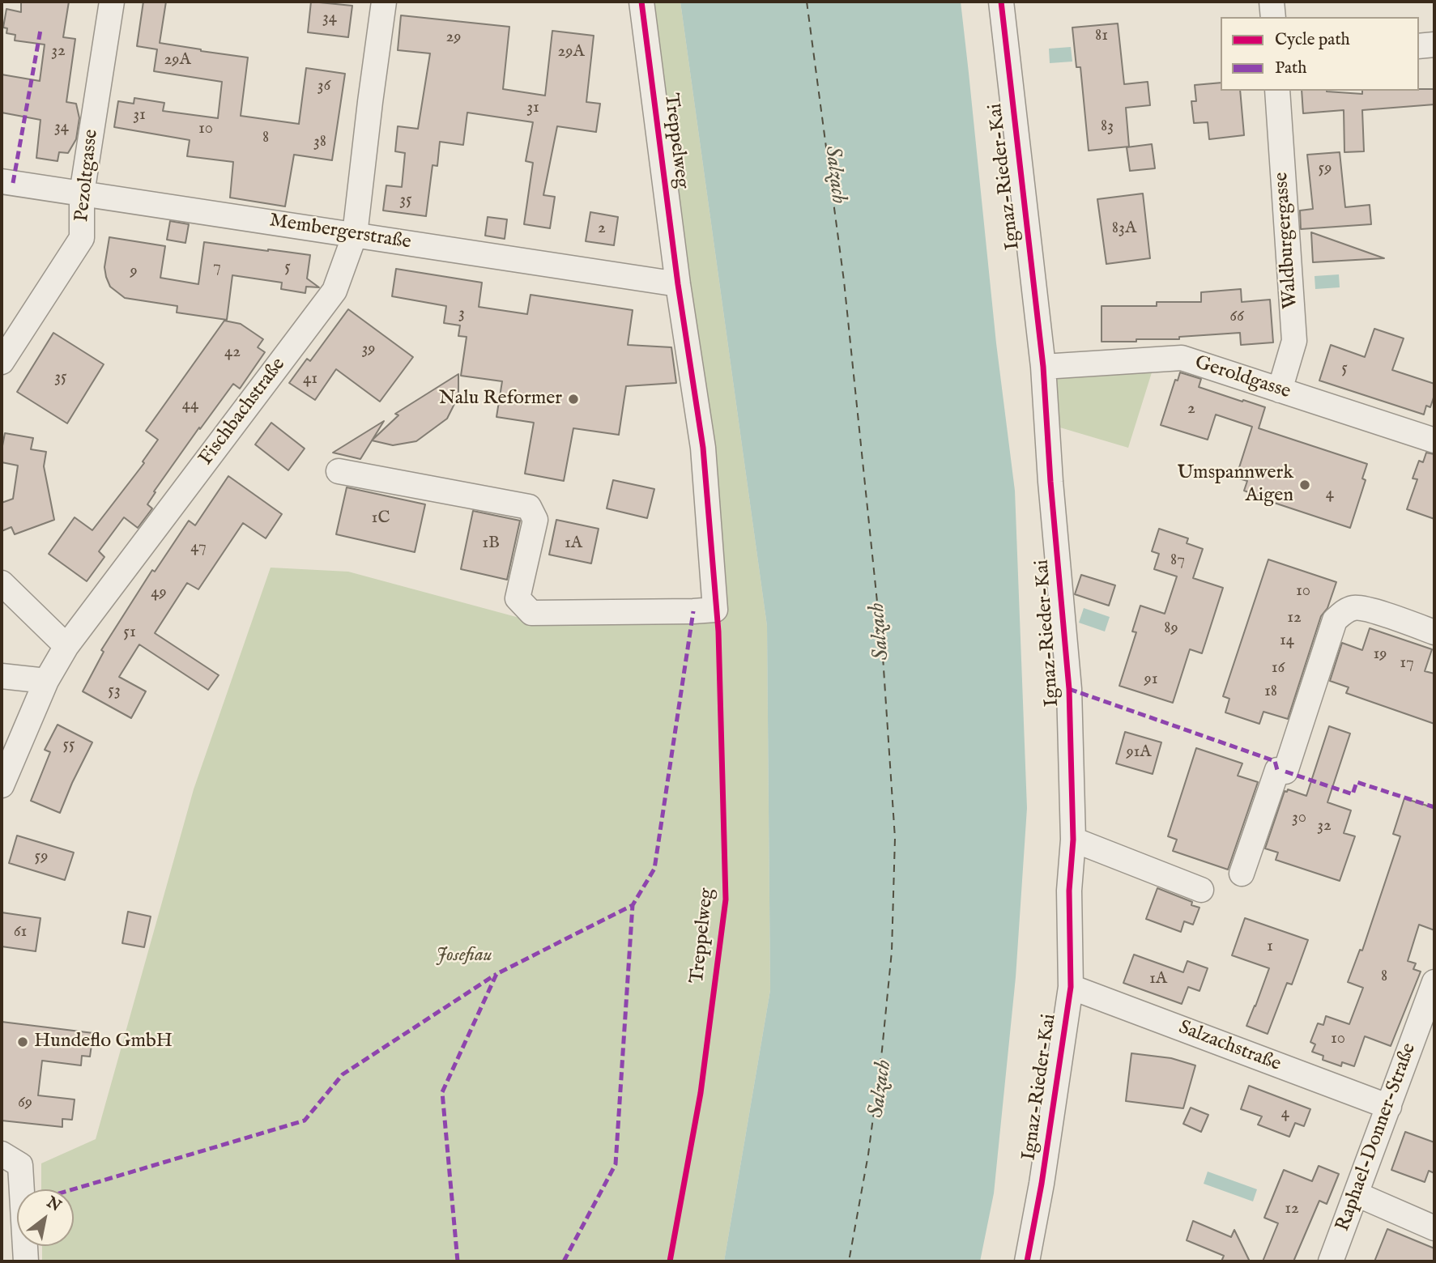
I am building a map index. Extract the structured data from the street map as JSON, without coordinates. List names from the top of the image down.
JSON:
{
  "streets": {
    "street": [
      "Treppelweg",
      "Pezoltgasse",
      "Ignaz-Rieder-Kai",
      "Membergerstraße",
      "Waldburgergasse",
      "Geroldgasse",
      "Fischbachstraße",
      "Salzachstraße",
      "Raphael-Donner-Straße"
    ]
  },
  "crossings": [
    ["Treppelweg", "Membergerstraße"],
    ["Pezoltgasse", "Membergerstraße"],
    ["Ignaz-Rieder-Kai", "Geroldgasse"],
    ["Ignaz-Rieder-Kai", "Salzachstraße"],
    ["Membergerstraße", "Fischbachstraße"],
    ["Waldburgergasse", "Geroldgasse"],
    ["Salzachstraße", "Raphael-Donner-Straße"]
  ],
  "water": ["Salzach"],
  "parks": ["Josefiau"],
  "places": ["Nalu Reformer", "Umspannwerk Aigen", "Hundeflo GmbH"],
  "house_numbers": [
    "34",
    "81",
    "29",
    "32",
    "29A",
    "29A",
    "36",
    "31",
    "31",
    "83",
    "34",
    "10",
    "8",
    "38",
    "59",
    "35",
    "2",
    "83A",
    "7",
    "5",
    "9",
    "3",
    "66",
    "39",
    "42",
    "5",
    "35",
    "41",
    "44",
    "2",
    "4",
    "1C",
    "1B",
    "1A",
    "47",
    "87",
    "10",
    "49",
    "12",
    "89",
    "51",
    "14",
    "19",
    "17",
    "16",
    "91",
    "53",
    "18",
    "55",
    "91A",
    "30",
    "32",
    "59",
    "61",
    "1",
    "8",
    "1A",
    "10",
    "69",
    "4",
    "12"
  ],
  "legend": ["Cycle path", "Path"],
  "north": "top right"
}
